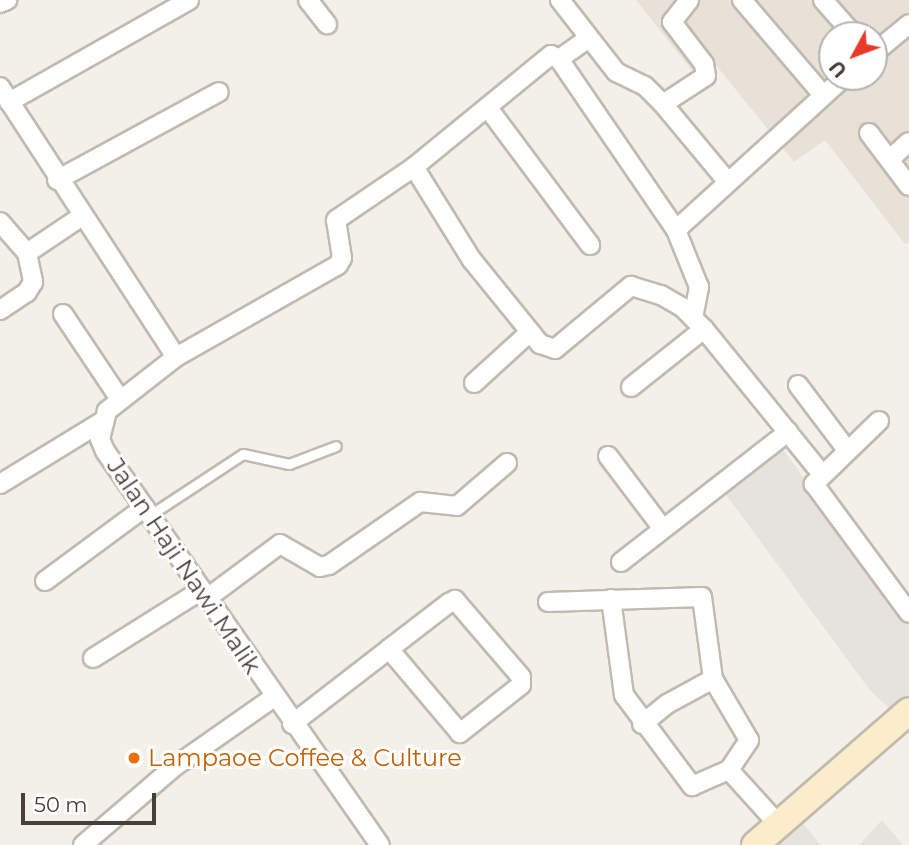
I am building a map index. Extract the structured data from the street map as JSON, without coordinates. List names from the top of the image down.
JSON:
{
  "streets": {
    "street": ["Jalan Haji Nawi Malik"]
  },
  "places": ["Lampaoe Coffee & Culture"],
  "scale_bar": "50 m",
  "north": "bottom left"
}
